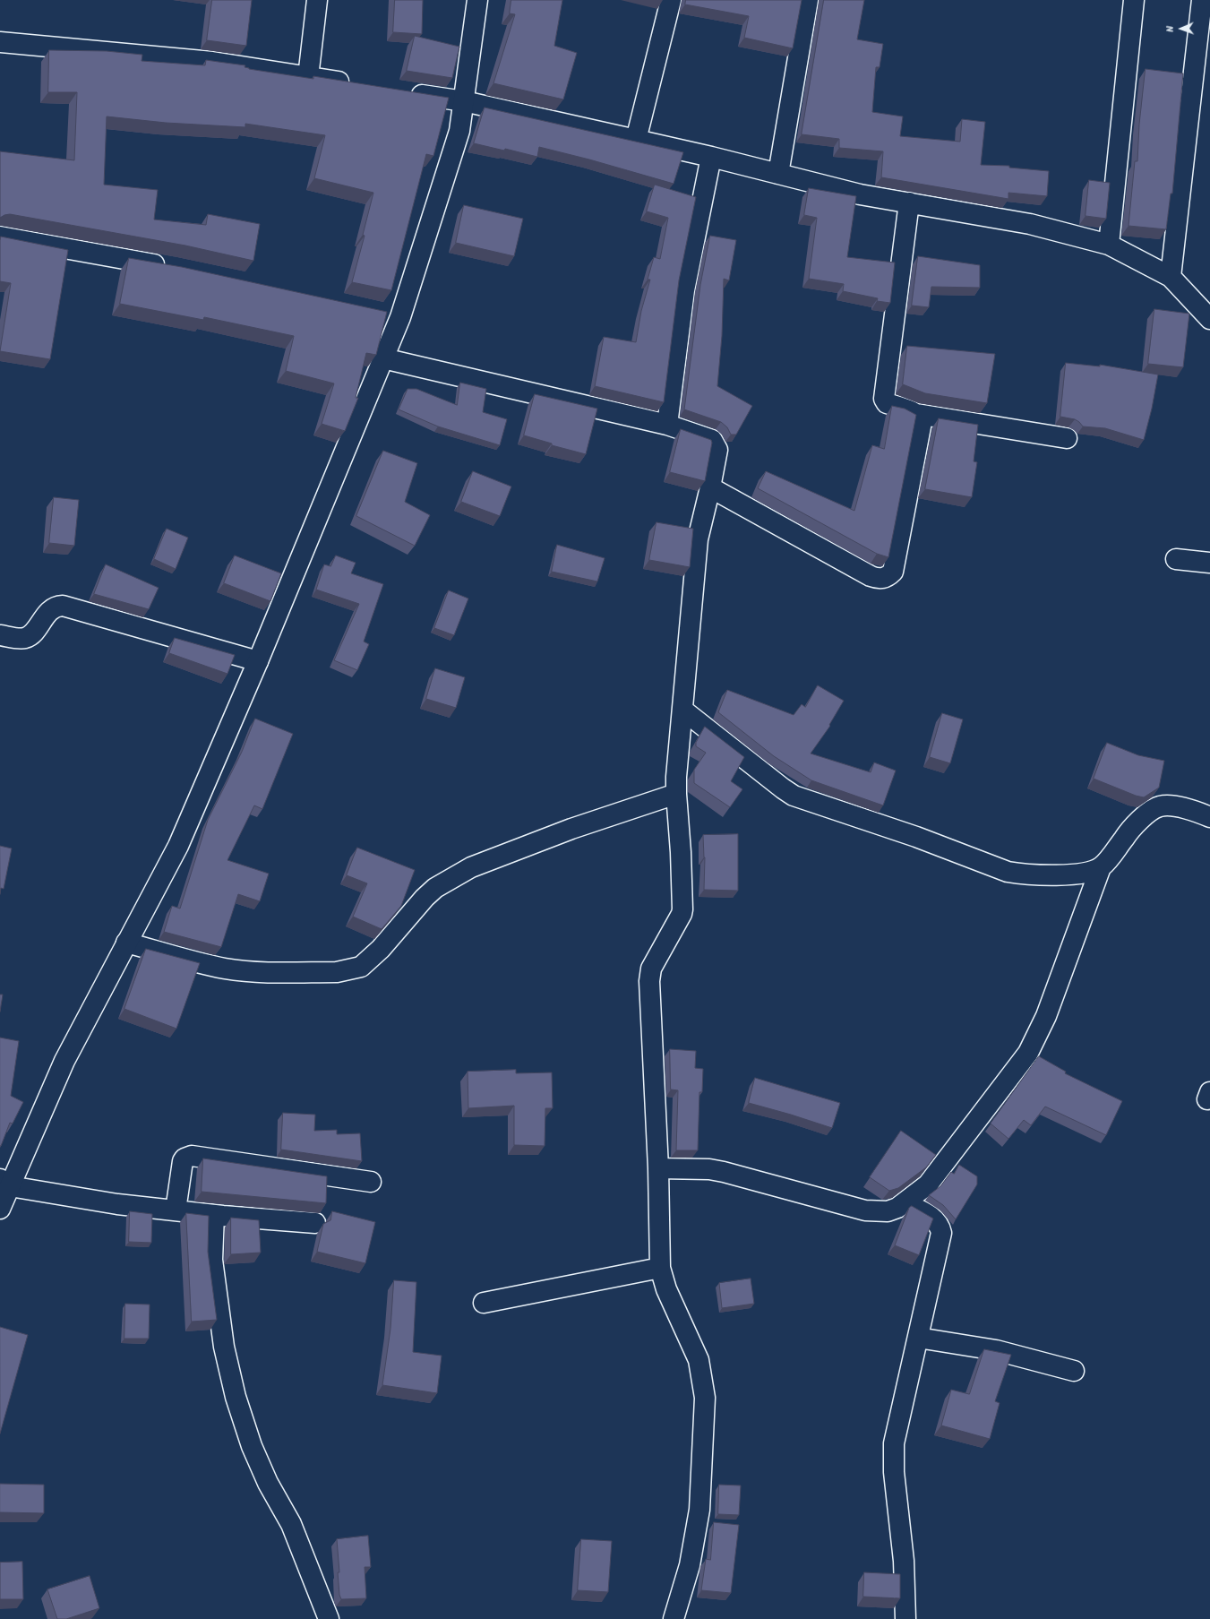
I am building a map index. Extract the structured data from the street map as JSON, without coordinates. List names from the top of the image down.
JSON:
{
  "north": "left"
}
